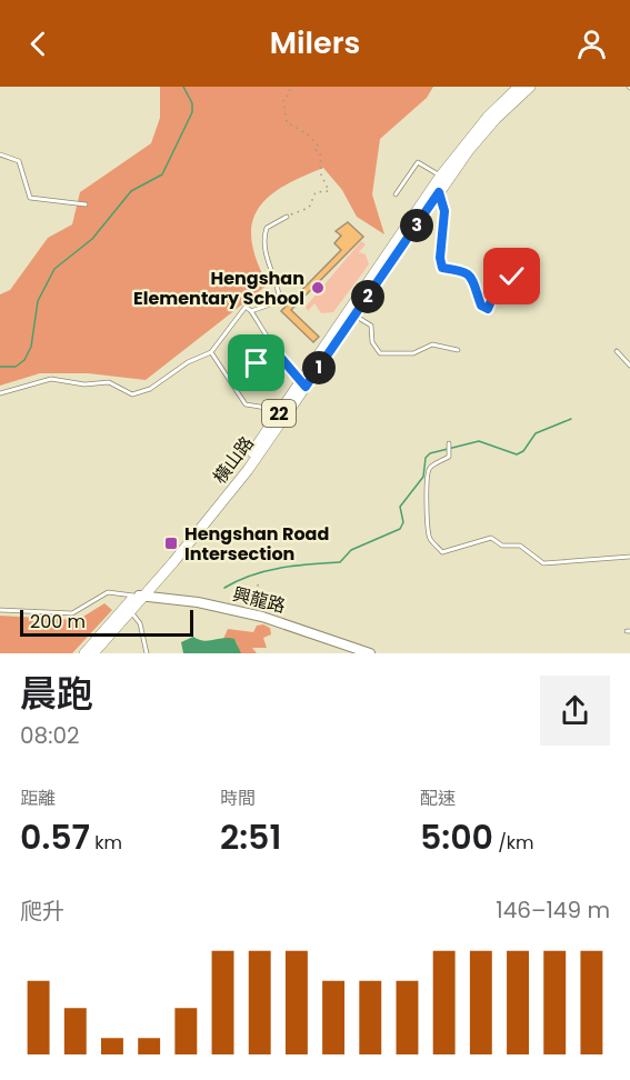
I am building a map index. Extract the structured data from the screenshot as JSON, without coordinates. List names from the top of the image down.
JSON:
{
  "streets": {
    "main road": ["22", "橫山路"],
    "street": ["興龍路"]
  },
  "crossings": [
    ["橫山路", "興龍路"]
  ],
  "places": {
    "other": ["Hengshan Elementary School"],
    "transit": ["Hengshan Road Intersection"]
  },
  "scale_bar": "200 m",
  "page": {
    "header": "Milers",
    "pins": ["3", "2", "1"],
    "scale": "200 m",
    "heading": ["晨跑", "08:02"],
    "stats": [
      ["距離", "0.57 km"],
      ["時間", "2:51"],
      ["配速", "5:00 /km"]
    ],
    "chart": ["爬升", "146–149 m"]
  }
}
